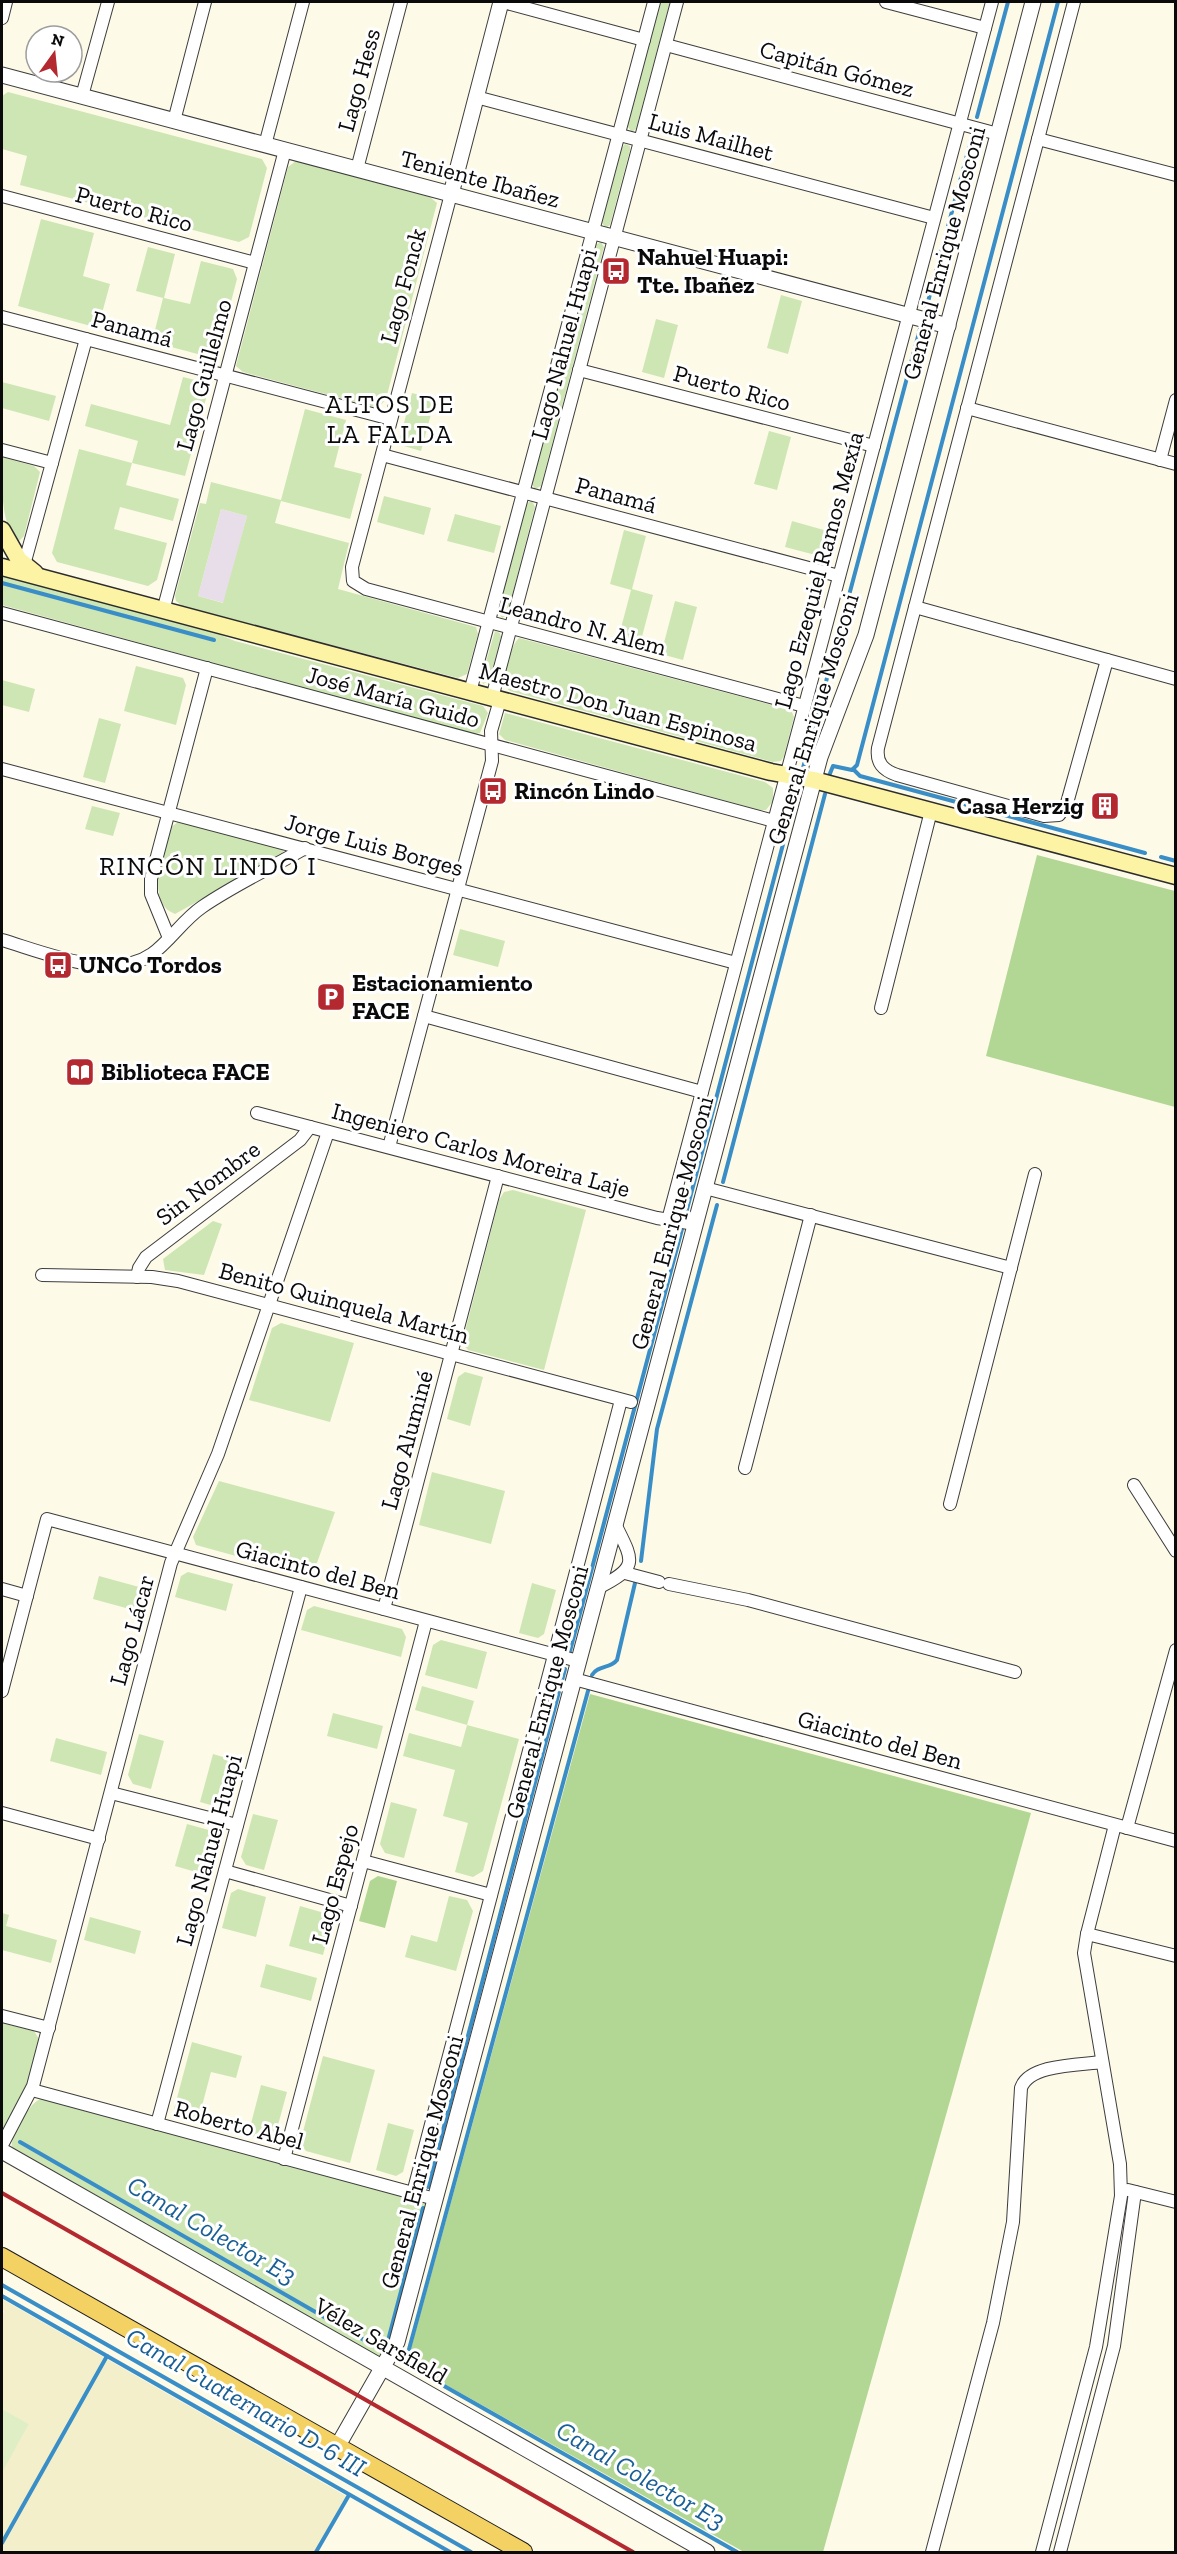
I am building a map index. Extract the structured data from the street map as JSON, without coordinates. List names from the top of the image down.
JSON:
{
  "streets": {
    "main road": ["Maestro Don Juan Espinosa"],
    "street": [
      "Capitán Gómez",
      "Lago Hess",
      "Luis Mailhet",
      "Teniente Ibañez",
      "Puerto Rico",
      "General Enrique Mosconi",
      "Lago Fonck",
      "Panamá",
      "Lago Nahuel Huapi",
      "Lago Guillelmo",
      "Lago Ezequiel Ramos Mexía",
      "Leandro N. Alem",
      "José María Guido",
      "Jorge Luis Borges",
      "Ingeniero Carlos Moreira Laje",
      "Sin Nombre",
      "Benito Quinquela Martín",
      "Lago Aluminé",
      "Giacinto del Ben",
      "Lago Lácar",
      "Lago Espejo",
      "Roberto Abel",
      "Vélez Sarsfield"
    ]
  },
  "crossings": [
    ["Capitán Gómez", "General Enrique Mosconi"],
    ["Capitán Gómez", "Lago Nahuel Huapi"],
    ["Capitán Gómez", "Lago Ezequiel Ramos Mexía"],
    ["Lago Hess", "Teniente Ibañez"],
    ["Luis Mailhet", "Lago Fonck"],
    ["Luis Mailhet", "Lago Nahuel Huapi"],
    ["Luis Mailhet", "Lago Ezequiel Ramos Mexía"],
    ["Teniente Ibañez", "General Enrique Mosconi"],
    ["Teniente Ibañez", "Lago Fonck"],
    ["Teniente Ibañez", "Lago Nahuel Huapi"],
    ["Teniente Ibañez", "Lago Guillelmo"],
    ["Teniente Ibañez", "Lago Ezequiel Ramos Mexía"],
    ["Puerto Rico", "Lago Nahuel Huapi"],
    ["Puerto Rico", "Lago Guillelmo"],
    ["Puerto Rico", "Lago Ezequiel Ramos Mexía"],
    ["General Enrique Mosconi", "Maestro Don Juan Espinosa"],
    ["General Enrique Mosconi", "Ingeniero Carlos Moreira Laje"],
    ["General Enrique Mosconi", "Giacinto del Ben"],
    ["General Enrique Mosconi", "Roberto Abel"],
    ["General Enrique Mosconi", "Vélez Sarsfield"],
    ["Lago Fonck", "Panamá"],
    ["Lago Fonck", "Leandro N. Alem"],
    ["Panamá", "Lago Nahuel Huapi"],
    ["Panamá", "Lago Guillelmo"],
    ["Panamá", "Lago Ezequiel Ramos Mexía"],
    ["Lago Nahuel Huapi", "Leandro N. Alem"],
    ["Lago Nahuel Huapi", "José María Guido"],
    ["Lago Nahuel Huapi", "Maestro Don Juan Espinosa"],
    ["Lago Nahuel Huapi", "Jorge Luis Borges"],
    ["Lago Nahuel Huapi", "Ingeniero Carlos Moreira Laje"],
    ["Lago Nahuel Huapi", "Giacinto del Ben"],
    ["Lago Nahuel Huapi", "Roberto Abel"],
    ["Lago Guillelmo", "Maestro Don Juan Espinosa"],
    ["Lago Ezequiel Ramos Mexía", "Leandro N. Alem"],
    ["Lago Ezequiel Ramos Mexía", "José María Guido"],
    ["Lago Ezequiel Ramos Mexía", "Maestro Don Juan Espinosa"],
    ["Lago Ezequiel Ramos Mexía", "Jorge Luis Borges"],
    ["Lago Ezequiel Ramos Mexía", "Ingeniero Carlos Moreira Laje"],
    ["Ingeniero Carlos Moreira Laje", "Sin Nombre"],
    ["Ingeniero Carlos Moreira Laje", "Lago Aluminé"],
    ["Ingeniero Carlos Moreira Laje", "Lago Lácar"],
    ["Sin Nombre", "Benito Quinquela Martín"],
    ["Benito Quinquela Martín", "Lago Aluminé"],
    ["Benito Quinquela Martín", "Giacinto del Ben"],
    ["Benito Quinquela Martín", "Lago Lácar"],
    ["Lago Aluminé", "Giacinto del Ben"],
    ["Giacinto del Ben", "Lago Lácar"],
    ["Giacinto del Ben", "Lago Espejo"],
    ["Lago Lácar", "Roberto Abel"],
    ["Lago Espejo", "Roberto Abel"]
  ],
  "districts": ["ALTOS DE LA FALDA", "RINCÓN LINDO I"],
  "water": ["Canal Colector E3", "Canal Cuaternario D-6 III"],
  "places": {
    "bus stop": ["Nahuel Huapi: Tte. Ibañez", "Rincón Lindo", "UNCo Tordos"],
    "building": ["Casa Herzig"],
    "parking": ["Estacionamiento FACE"],
    "library": ["Biblioteca FACE"]
  },
  "north": "top"
}
